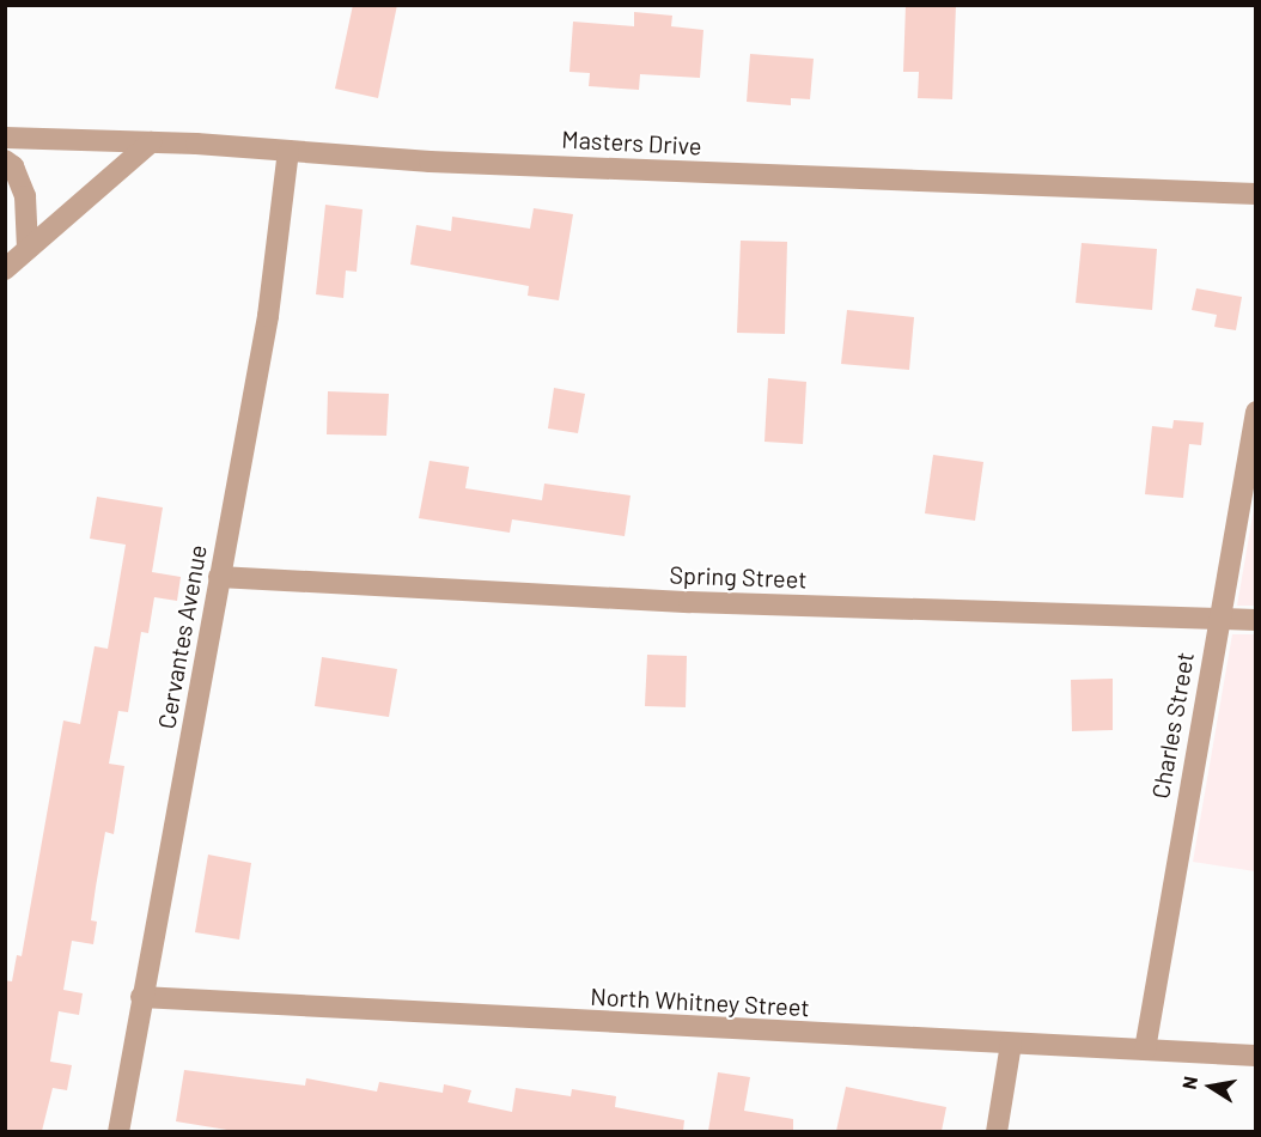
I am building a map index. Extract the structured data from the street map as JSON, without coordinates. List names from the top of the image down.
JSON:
{
  "streets": {
    "street": [
      "Masters Drive",
      "Spring Street",
      "Cervantes Avenue",
      "Charles Street",
      "North Whitney Street"
    ]
  },
  "crossings": [
    ["Masters Drive", "Cervantes Avenue"],
    ["Spring Street", "Cervantes Avenue"],
    ["Spring Street", "Charles Street"],
    ["Cervantes Avenue", "North Whitney Street"],
    ["Charles Street", "North Whitney Street"]
  ],
  "north": "left"
}
